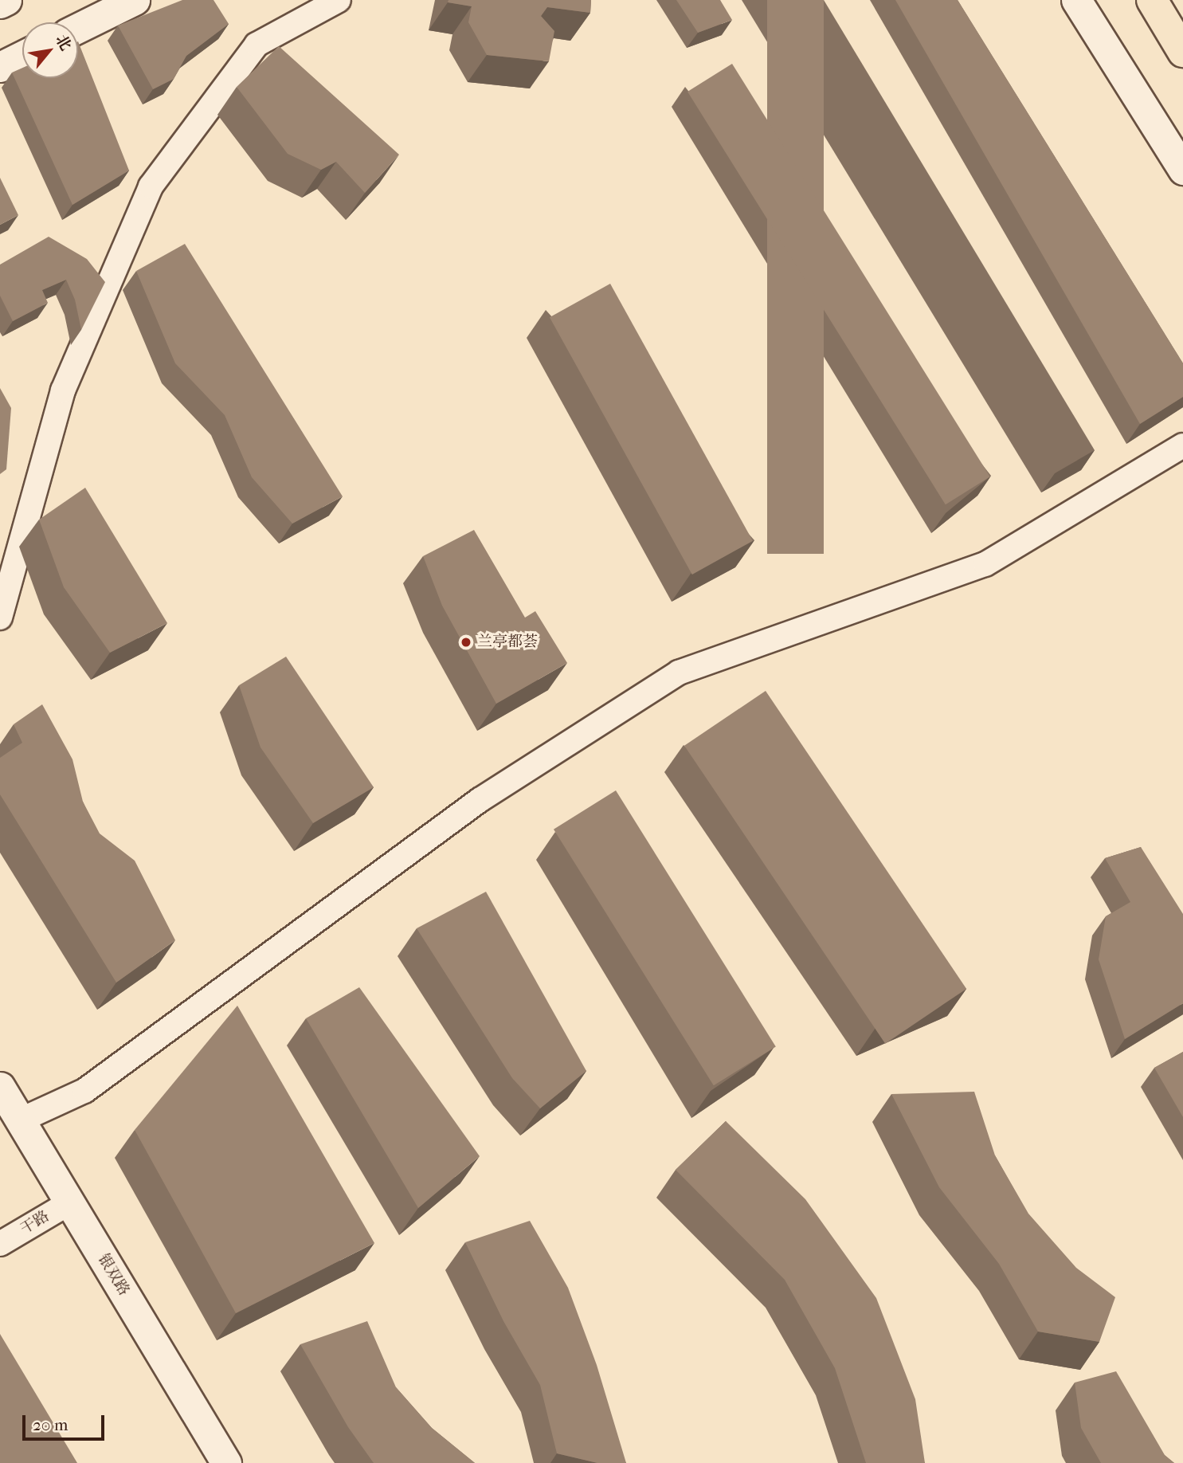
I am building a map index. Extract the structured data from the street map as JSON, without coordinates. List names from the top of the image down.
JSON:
{
  "streets": {
    "street": ["干路", "银双路"]
  },
  "crossings": [
    ["干路", "银双路"]
  ],
  "places": ["兰亭都荟"],
  "scale_bar": "20 m",
  "north": "top right"
}
